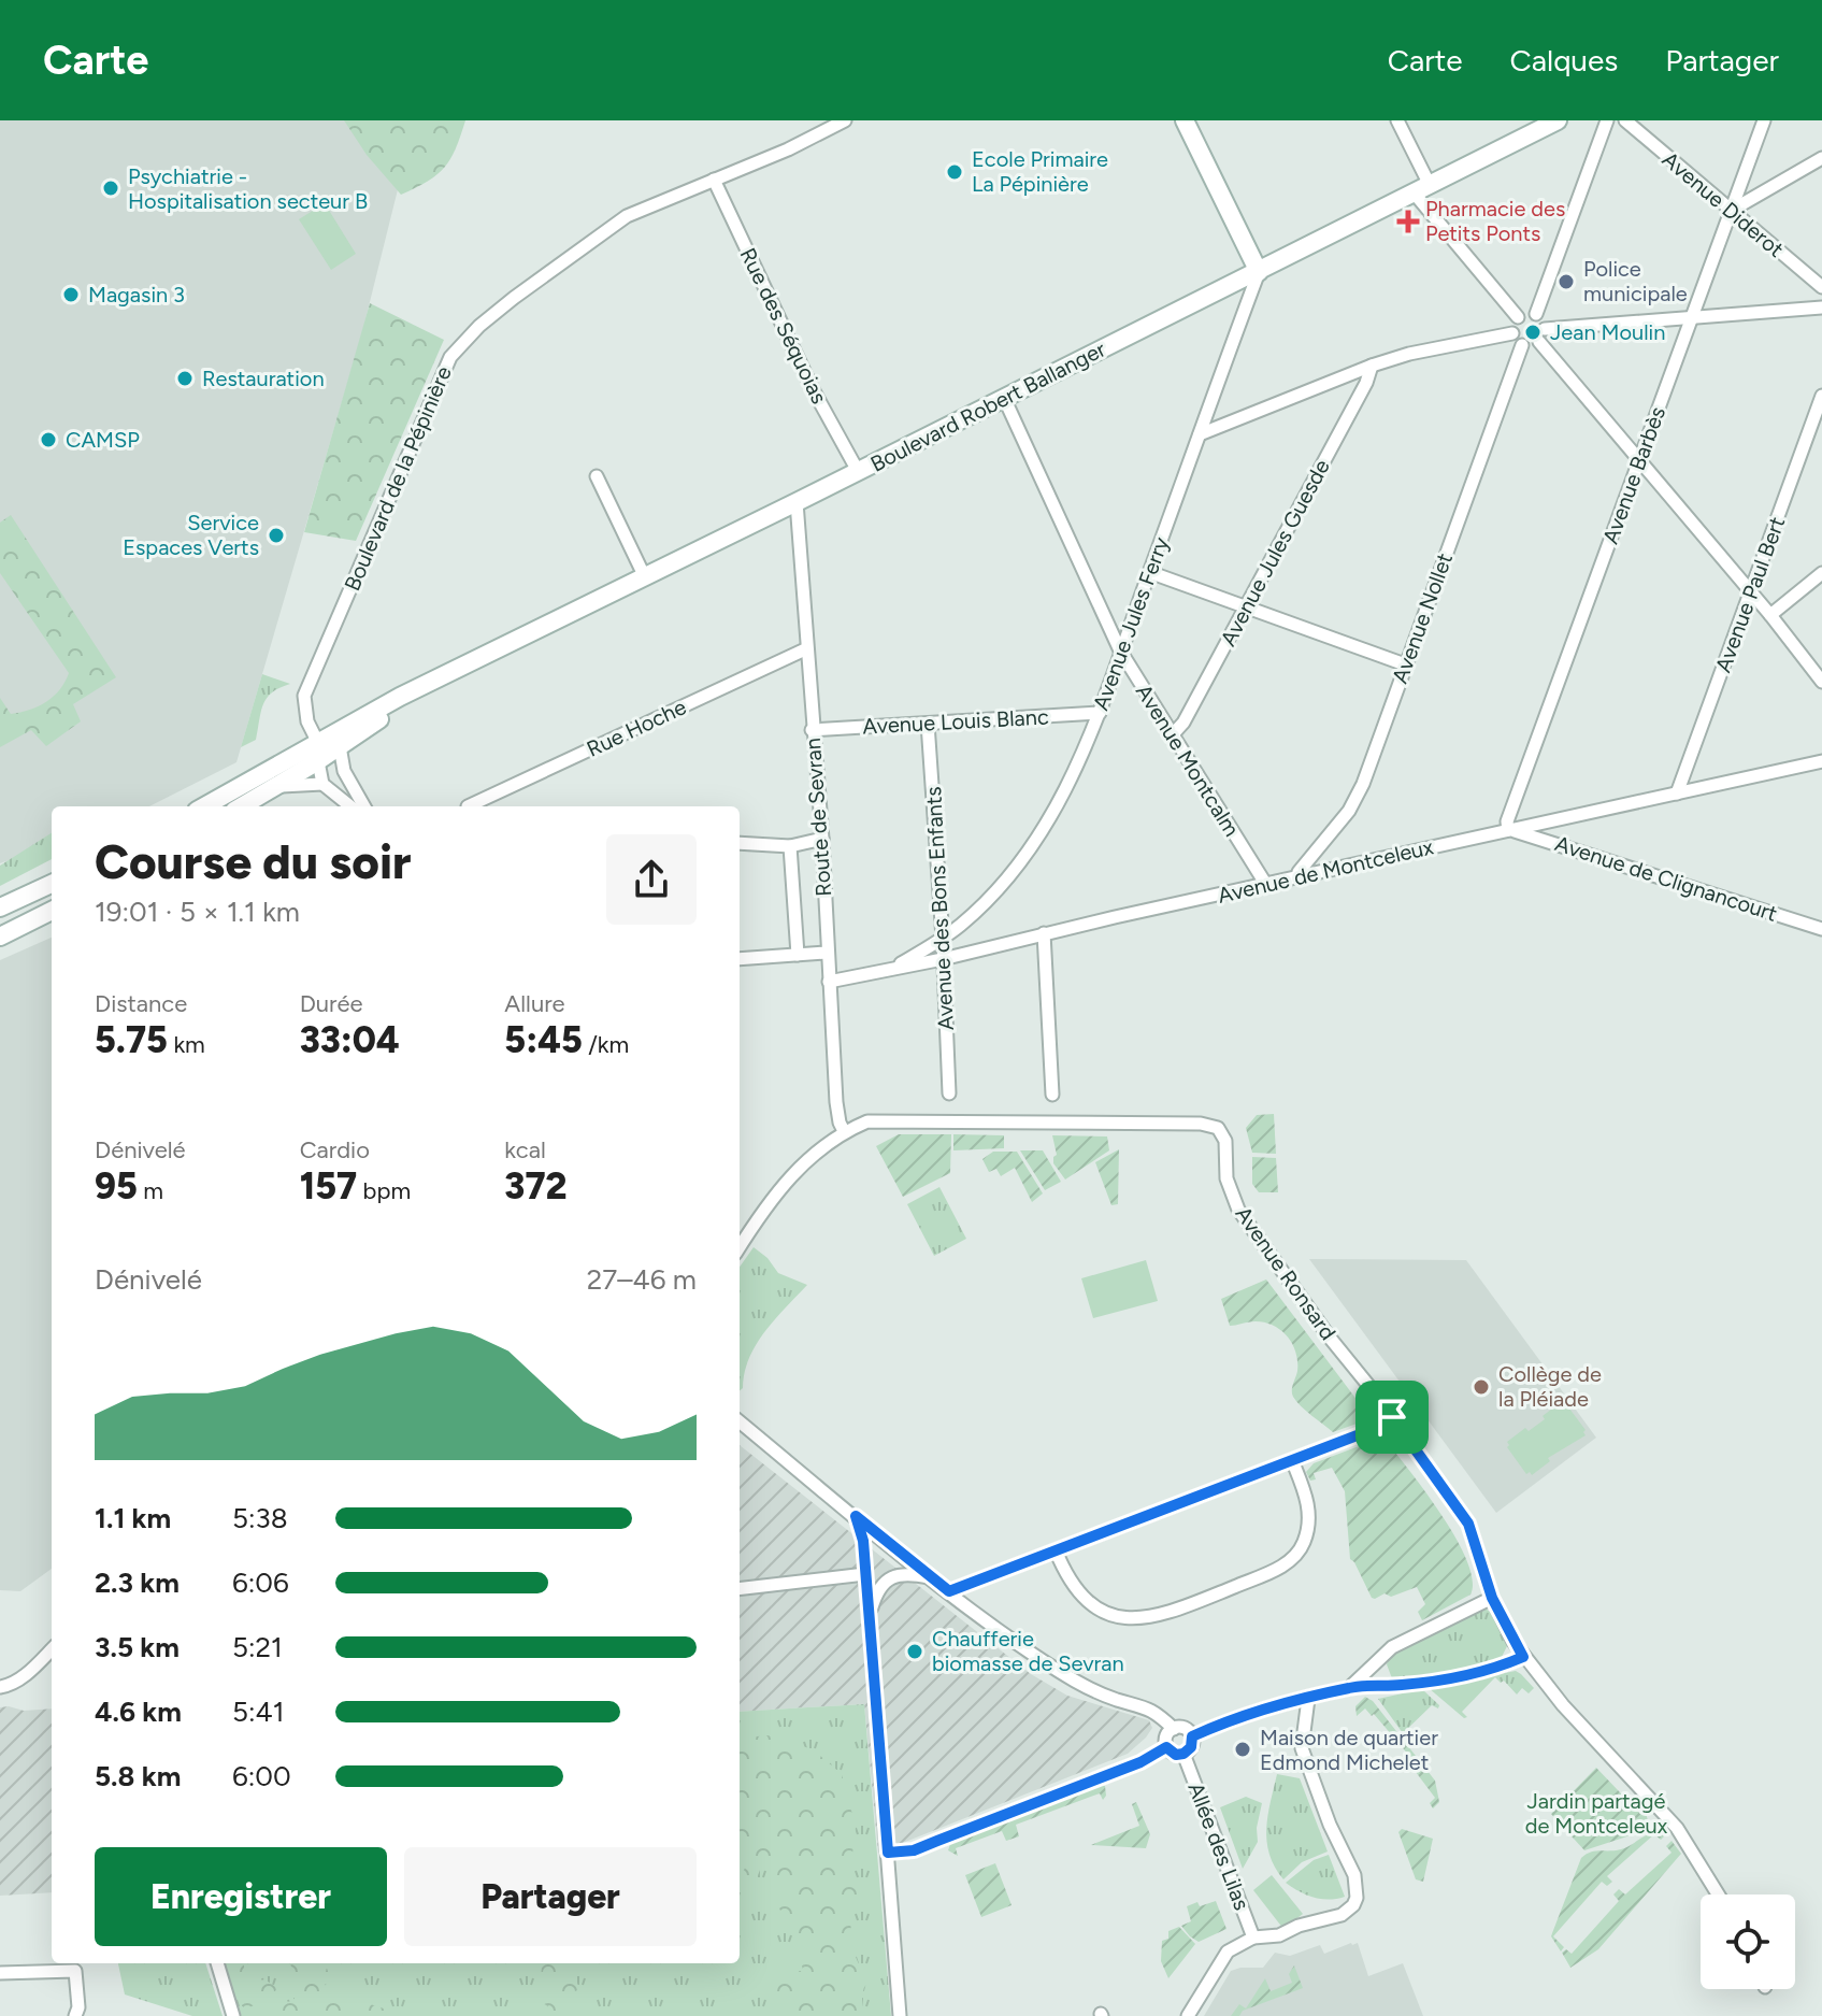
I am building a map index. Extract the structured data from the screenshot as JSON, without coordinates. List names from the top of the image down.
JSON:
{
  "streets": {
    "main road": ["Boulevard Robert Ballanger"],
    "street": [
      "Avenue Diderot",
      "Rue des Séquoias",
      "Avenue Barbès",
      "Boulevard de la Pépinière",
      "Avenue Jules Guesde",
      "Avenue Paul Bert",
      "Avenue Nollet",
      "Avenue Jules Ferry",
      "Avenue Louis Blanc",
      "Rue Hoche",
      "Avenue Montcalm",
      "Route de Sevran",
      "Avenue de Montceleux",
      "Avenue de Clignancourt",
      "Avenue des Bons Enfants",
      "Avenue Ronsard",
      "Allée des Lilas"
    ]
  },
  "crossings": [
    ["Avenue Diderot", "Avenue Barbès"],
    ["Rue des Séquoias", "Boulevard Robert Ballanger"],
    ["Rue des Séquoias", "Boulevard de la Pépinière"],
    ["Boulevard Robert Ballanger", "Boulevard de la Pépinière"],
    ["Boulevard Robert Ballanger", "Avenue Jules Ferry"],
    ["Boulevard Robert Ballanger", "Avenue Montcalm"],
    ["Boulevard Robert Ballanger", "Route de Sevran"],
    ["Avenue Barbès", "Avenue de Montceleux"],
    ["Avenue Barbès", "Avenue de Clignancourt"],
    ["Avenue Jules Guesde", "Avenue Montcalm"],
    ["Avenue Paul Bert", "Avenue de Montceleux"],
    ["Avenue Nollet", "Avenue de Montceleux"],
    ["Avenue Jules Ferry", "Avenue Louis Blanc"],
    ["Avenue Jules Ferry", "Avenue Montcalm"],
    ["Avenue Jules Ferry", "Avenue de Montceleux"],
    ["Avenue Jules Ferry", "Avenue des Bons Enfants"],
    ["Avenue Louis Blanc", "Route de Sevran"],
    ["Avenue Louis Blanc", "Avenue des Bons Enfants"],
    ["Rue Hoche", "Route de Sevran"],
    ["Avenue Montcalm", "Avenue de Montceleux"],
    ["Route de Sevran", "Avenue de Montceleux"],
    ["Route de Sevran", "Avenue Ronsard"],
    ["Avenue de Montceleux", "Avenue de Clignancourt"],
    ["Avenue de Montceleux", "Avenue des Bons Enfants"]
  ],
  "parks": ["Jardin partagé de Montceleux"],
  "places": {
    "other": [
      "Ecole Primaire La Pépinière",
      "Psychiatrie - Hospitalisation secteur B",
      "Police municipale",
      "Magasin 3",
      "Jean Moulin",
      "Restauration",
      "CAMSP",
      "Service Espaces Verts",
      "Collège de la Pléiade",
      "Chaufferie biomasse de Sevran",
      "Maison de quartier Edmond Michelet"
    ],
    "health": ["Pharmacie des Petits Ponts"]
  },
  "page": {
    "header": "Carte",
    "nav": ["Carte", "Calques", "Partager"],
    "heading": ["Course du soir", "19:01 · 5 × 1.1 km"],
    "stats": [
      ["Distance", "5.75 km"],
      ["Durée", "33:04"],
      ["Allure", "5:45 /km"],
      ["Dénivelé", "95 m"],
      ["Cardio", "157 bpm"],
      ["kcal", "372"]
    ],
    "chart": ["Dénivelé", "27–46 m"],
    "list": [
      {
        "name": "1.1 km",
        "note": "5:38"
      },
      {
        "name": "2.3 km",
        "note": "6:06"
      },
      {
        "name": "3.5 km",
        "note": "5:21"
      },
      {
        "name": "4.6 km",
        "note": "5:41"
      },
      {
        "name": "5.8 km",
        "note": "6:00"
      }
    ],
    "buttons": ["Enregistrer", "Partager"]
  }
}
